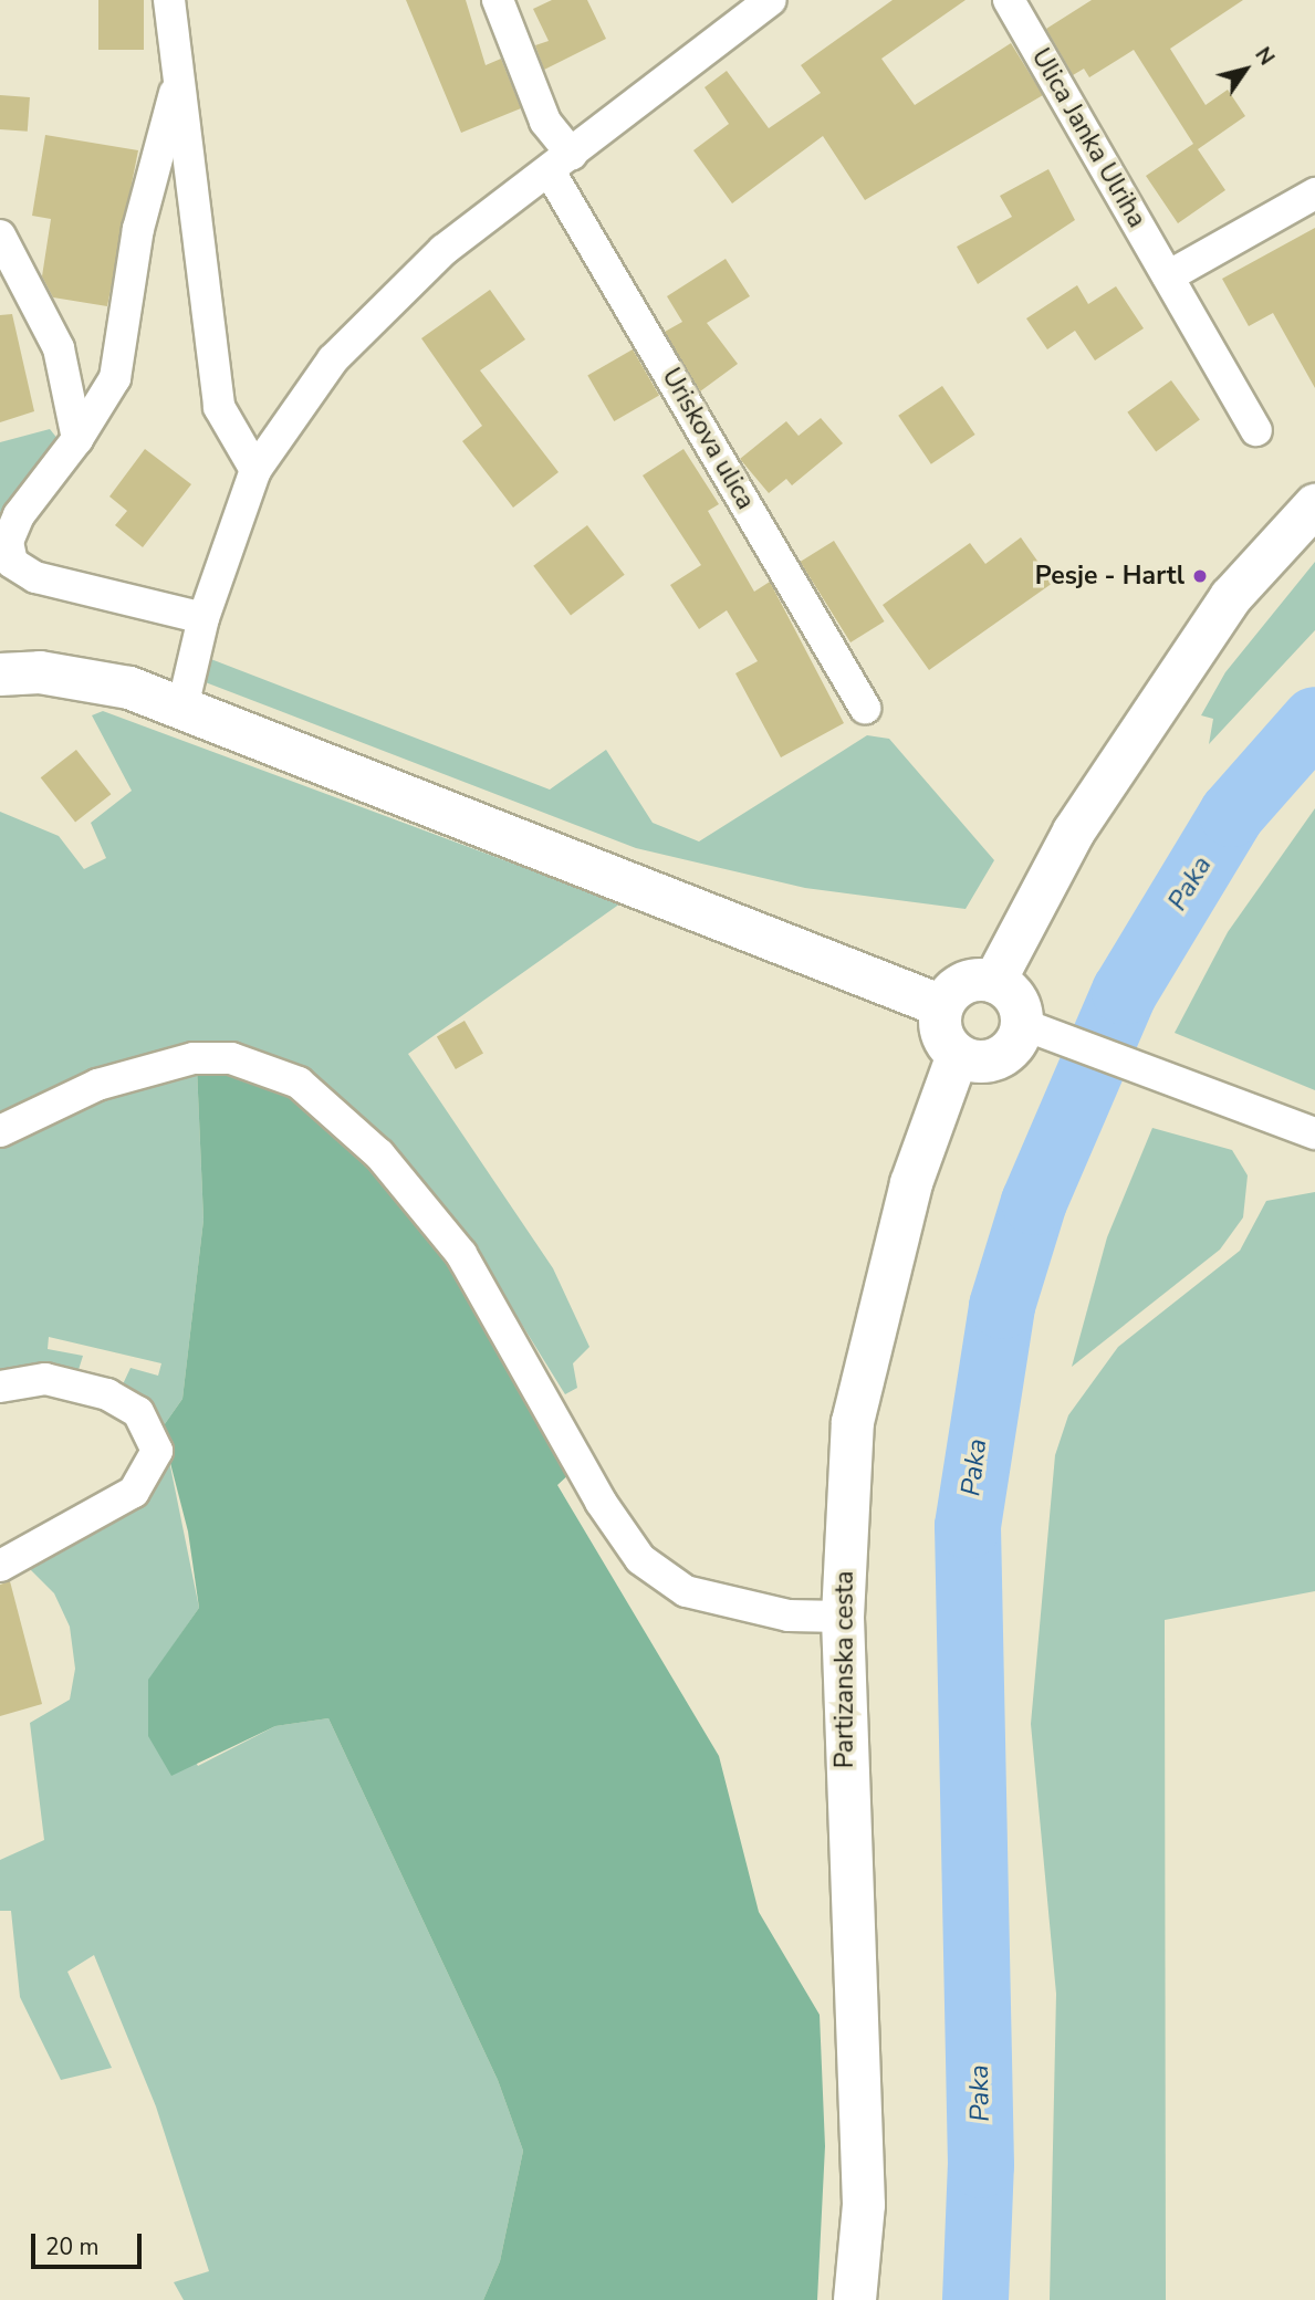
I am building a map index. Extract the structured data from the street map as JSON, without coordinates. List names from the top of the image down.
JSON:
{
  "streets": {
    "main road": ["Partizanska cesta"],
    "street": ["Ulica Janka Ulriha", "Uriskova ulica"]
  },
  "water": ["Paka"],
  "places": ["Pesje - Hartl"],
  "scale_bar": "20 m",
  "north": "top right"
}
